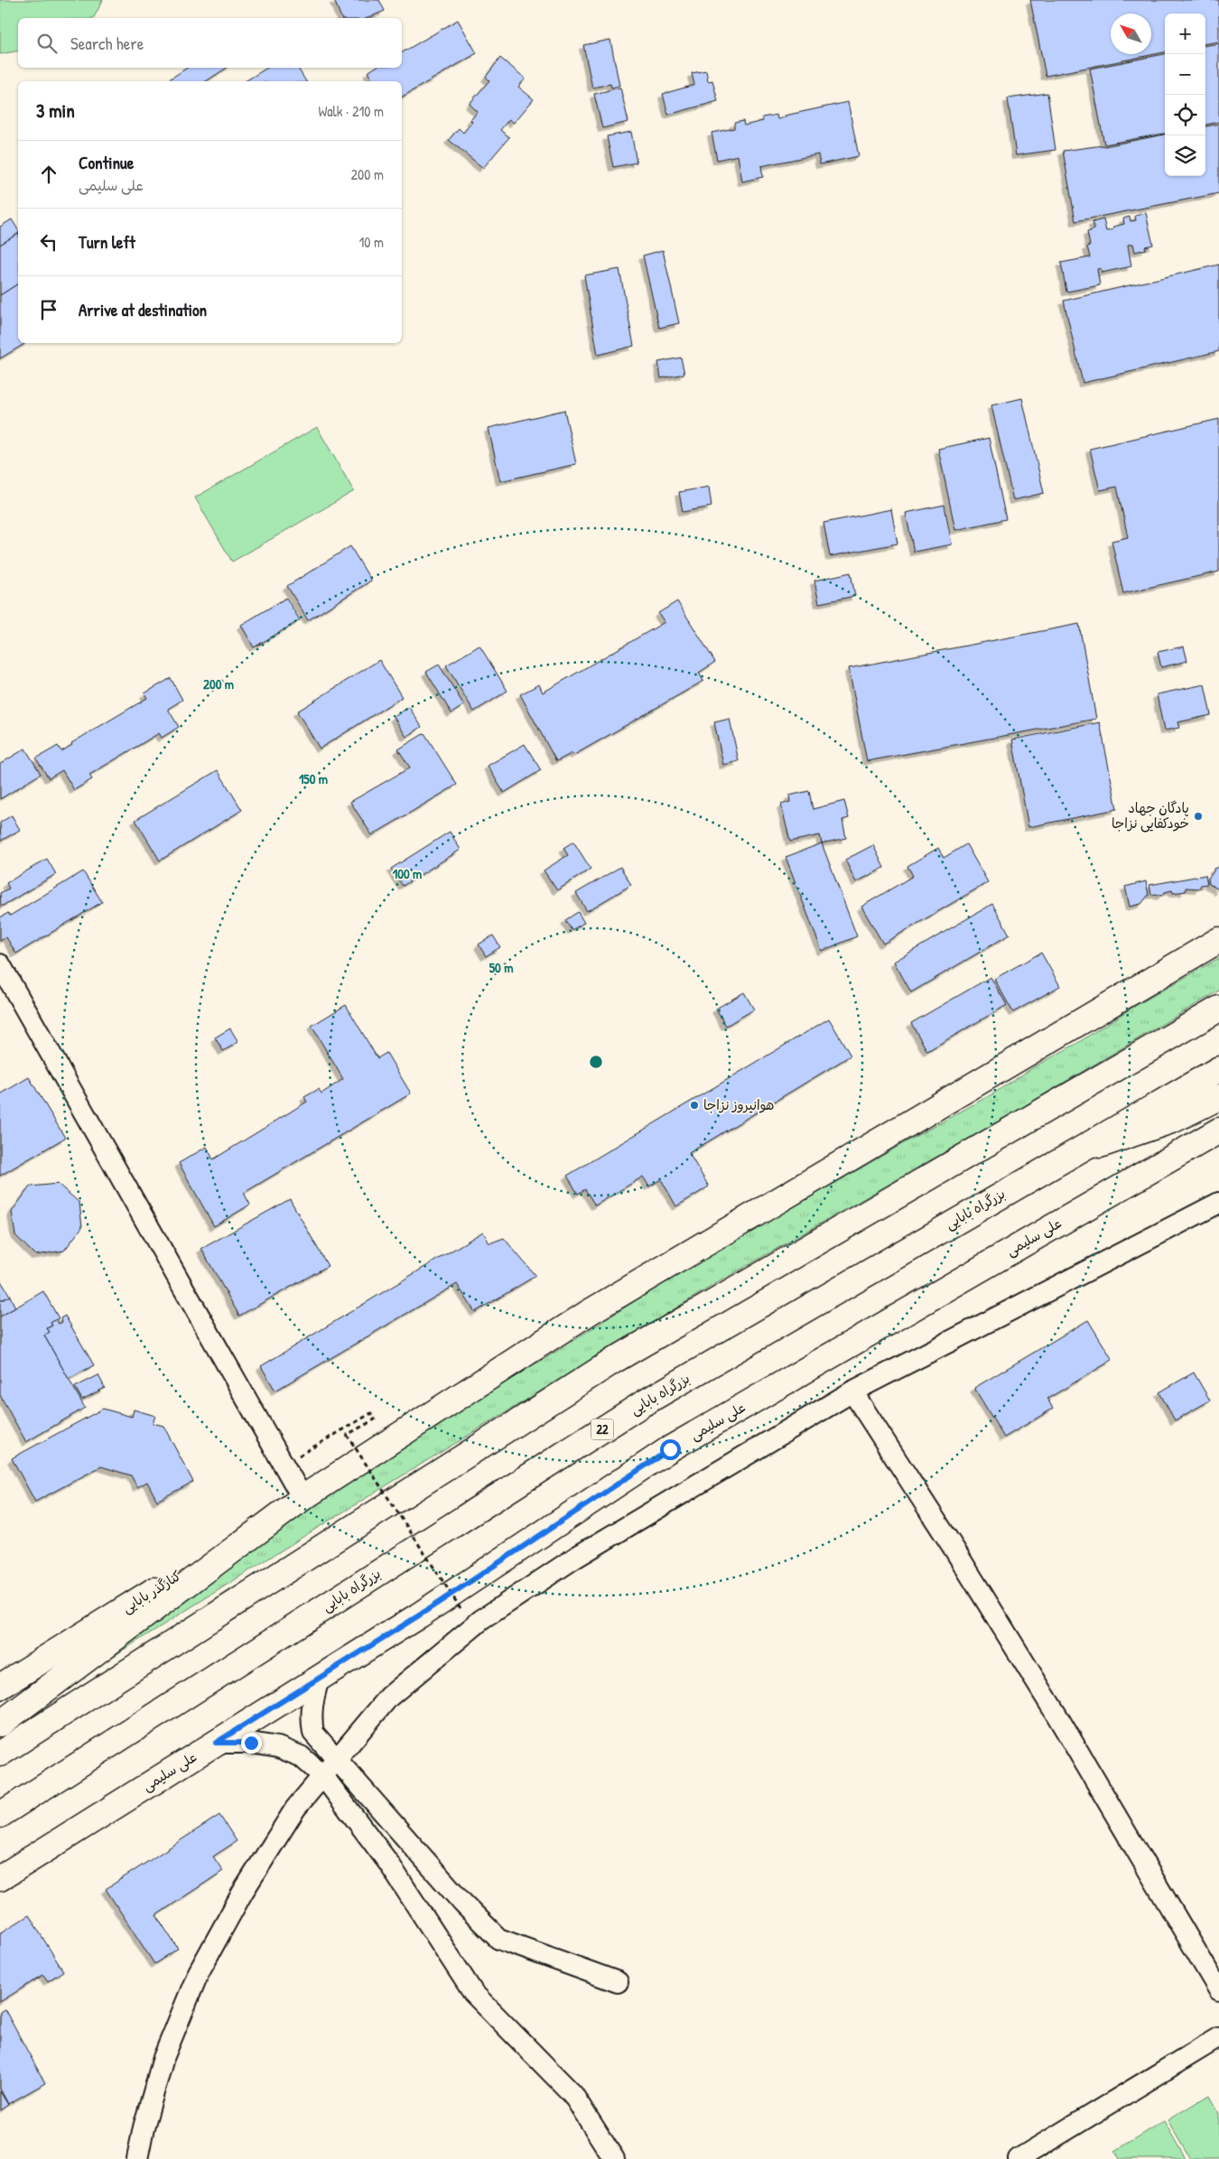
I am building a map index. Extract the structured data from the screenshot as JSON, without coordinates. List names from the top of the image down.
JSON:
{
  "streets": {
    "main road": [
      "بزرگراه بابایی",
      "علی سلیمی",
      "22",
      "کنارگذر بابایی"
    ]
  },
  "places": ["پادگان جهاد خودکفایی نزاجا", "هوانیروز نزاجا"],
  "north": "top left",
  "page": {
    "map_buttons": ["+", "−"],
    "search": "Search here",
    "heading": ["3 min", "Walk · 210 m"],
    "list": [
      ["Continue", "علی سلیمی", "200 m"],
      ["Turn left", "10 m"],
      "Arrive at destination"
    ]
  },
  "rings": [
    "200 m",
    "150 m",
    "100 m",
    "50 m"
  ]
}
